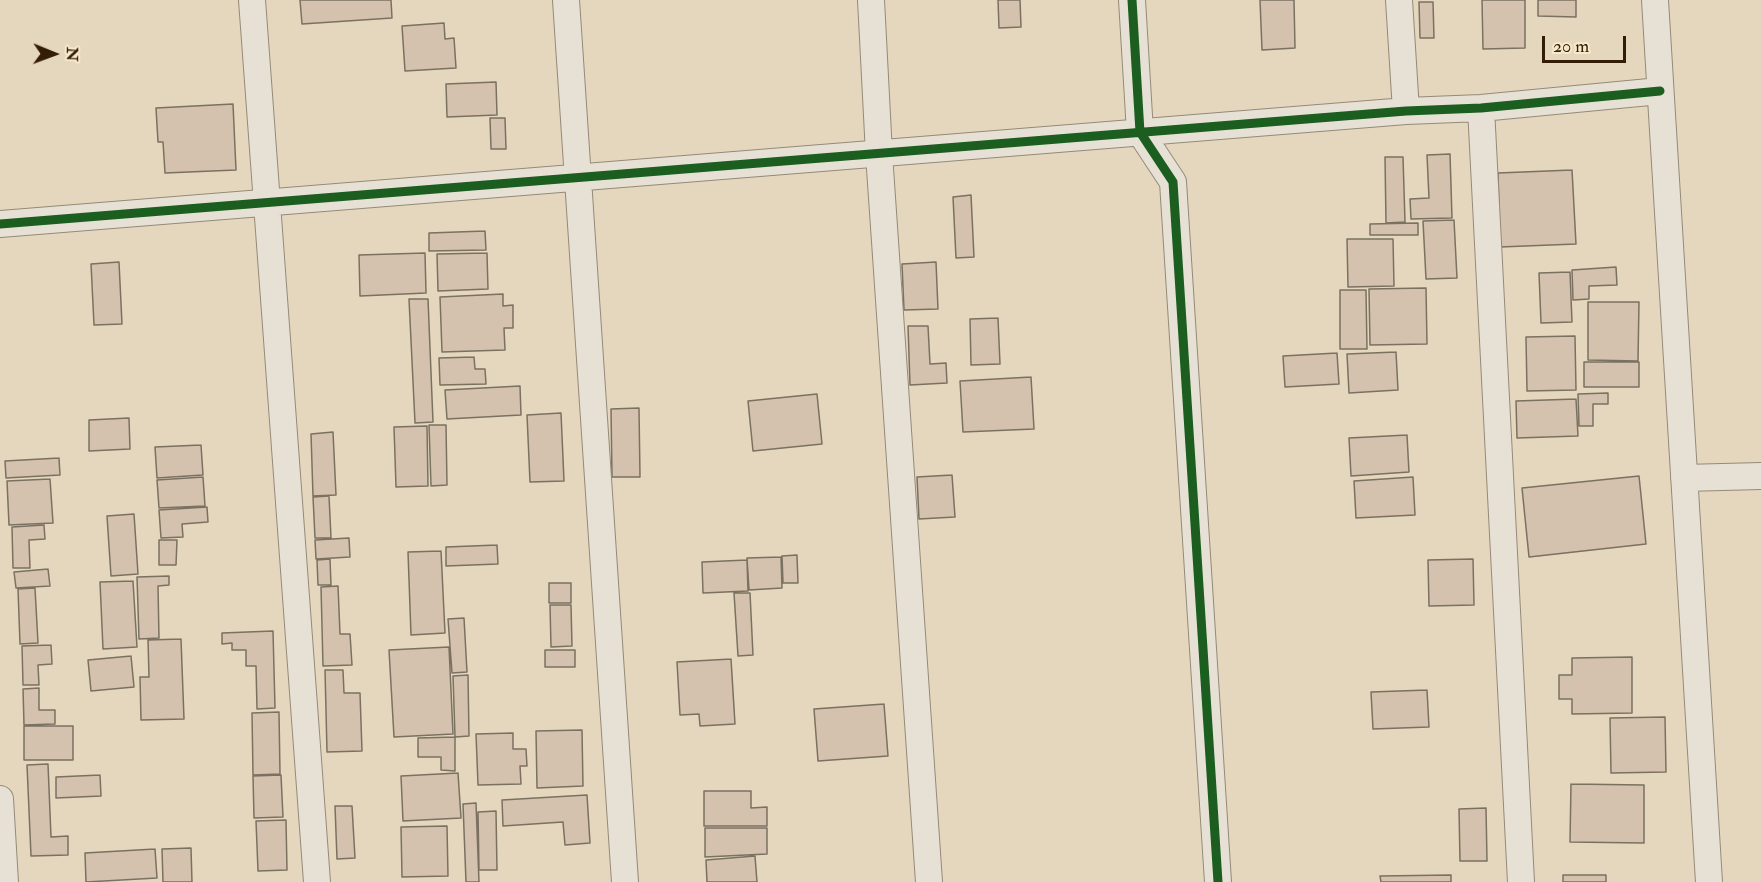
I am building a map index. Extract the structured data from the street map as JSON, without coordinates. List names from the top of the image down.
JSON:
{
  "scale_bar": "20 m",
  "north": "right"
}
